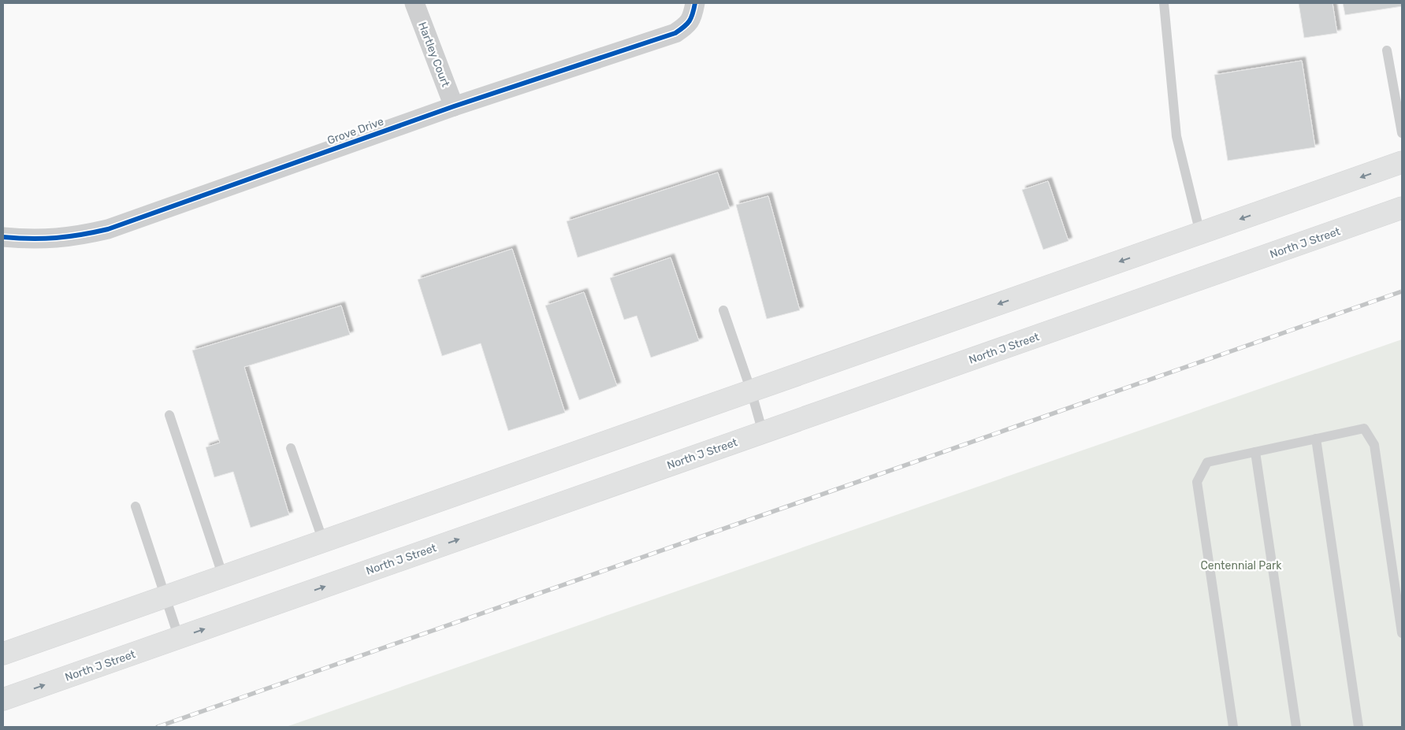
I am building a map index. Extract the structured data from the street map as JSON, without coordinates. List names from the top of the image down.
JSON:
{
  "streets": {
    "main road": ["North J Street"],
    "street": ["Hartley Court", "Grove Drive"]
  },
  "crossings": [
    ["Hartley Court", "Grove Drive"]
  ],
  "parks": ["Centennial Park"]
}
